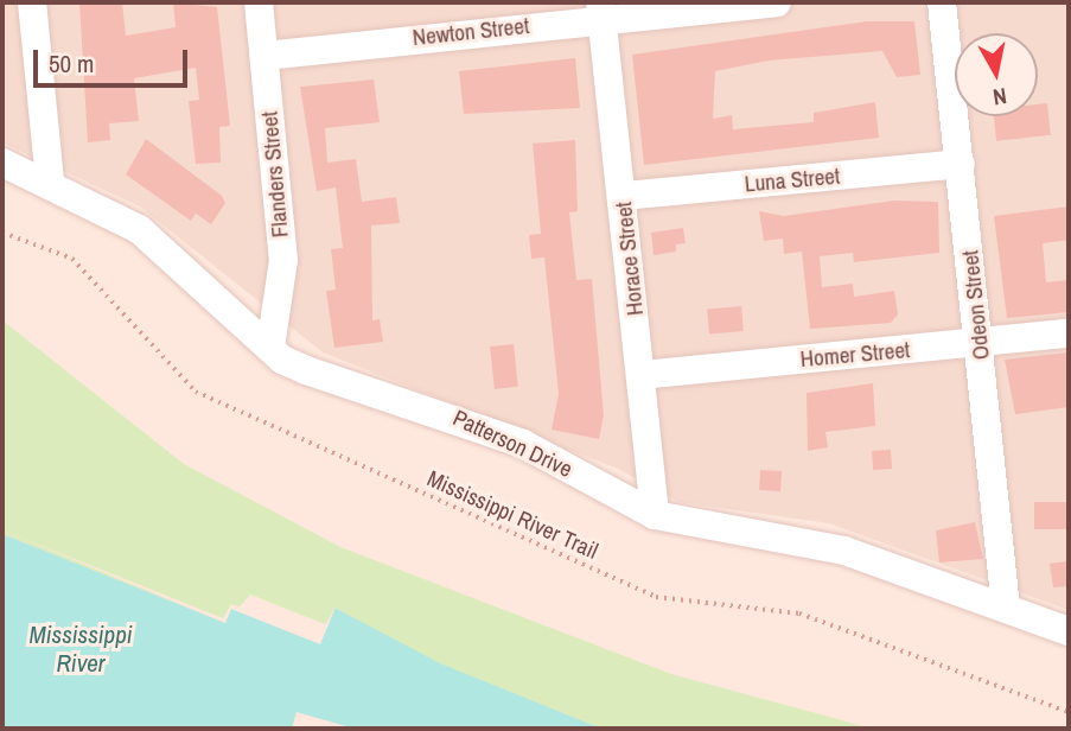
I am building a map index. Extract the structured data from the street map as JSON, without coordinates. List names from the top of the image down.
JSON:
{
  "streets": {
    "street": [
      "Newton Street",
      "Flanders Street",
      "Luna Street",
      "Horace Street",
      "Odeon Street",
      "Homer Street",
      "Patterson Drive"
    ],
    "path": ["Mississippi River Trail"]
  },
  "crossings": [
    ["Newton Street", "Flanders Street"],
    ["Newton Street", "Horace Street"],
    ["Flanders Street", "Patterson Drive"],
    ["Luna Street", "Horace Street"],
    ["Luna Street", "Odeon Street"],
    ["Horace Street", "Homer Street"],
    ["Horace Street", "Patterson Drive"],
    ["Odeon Street", "Homer Street"],
    ["Odeon Street", "Patterson Drive"]
  ],
  "water": ["Mississippi River"],
  "scale_bar": "50 m",
  "north": "bottom"
}
